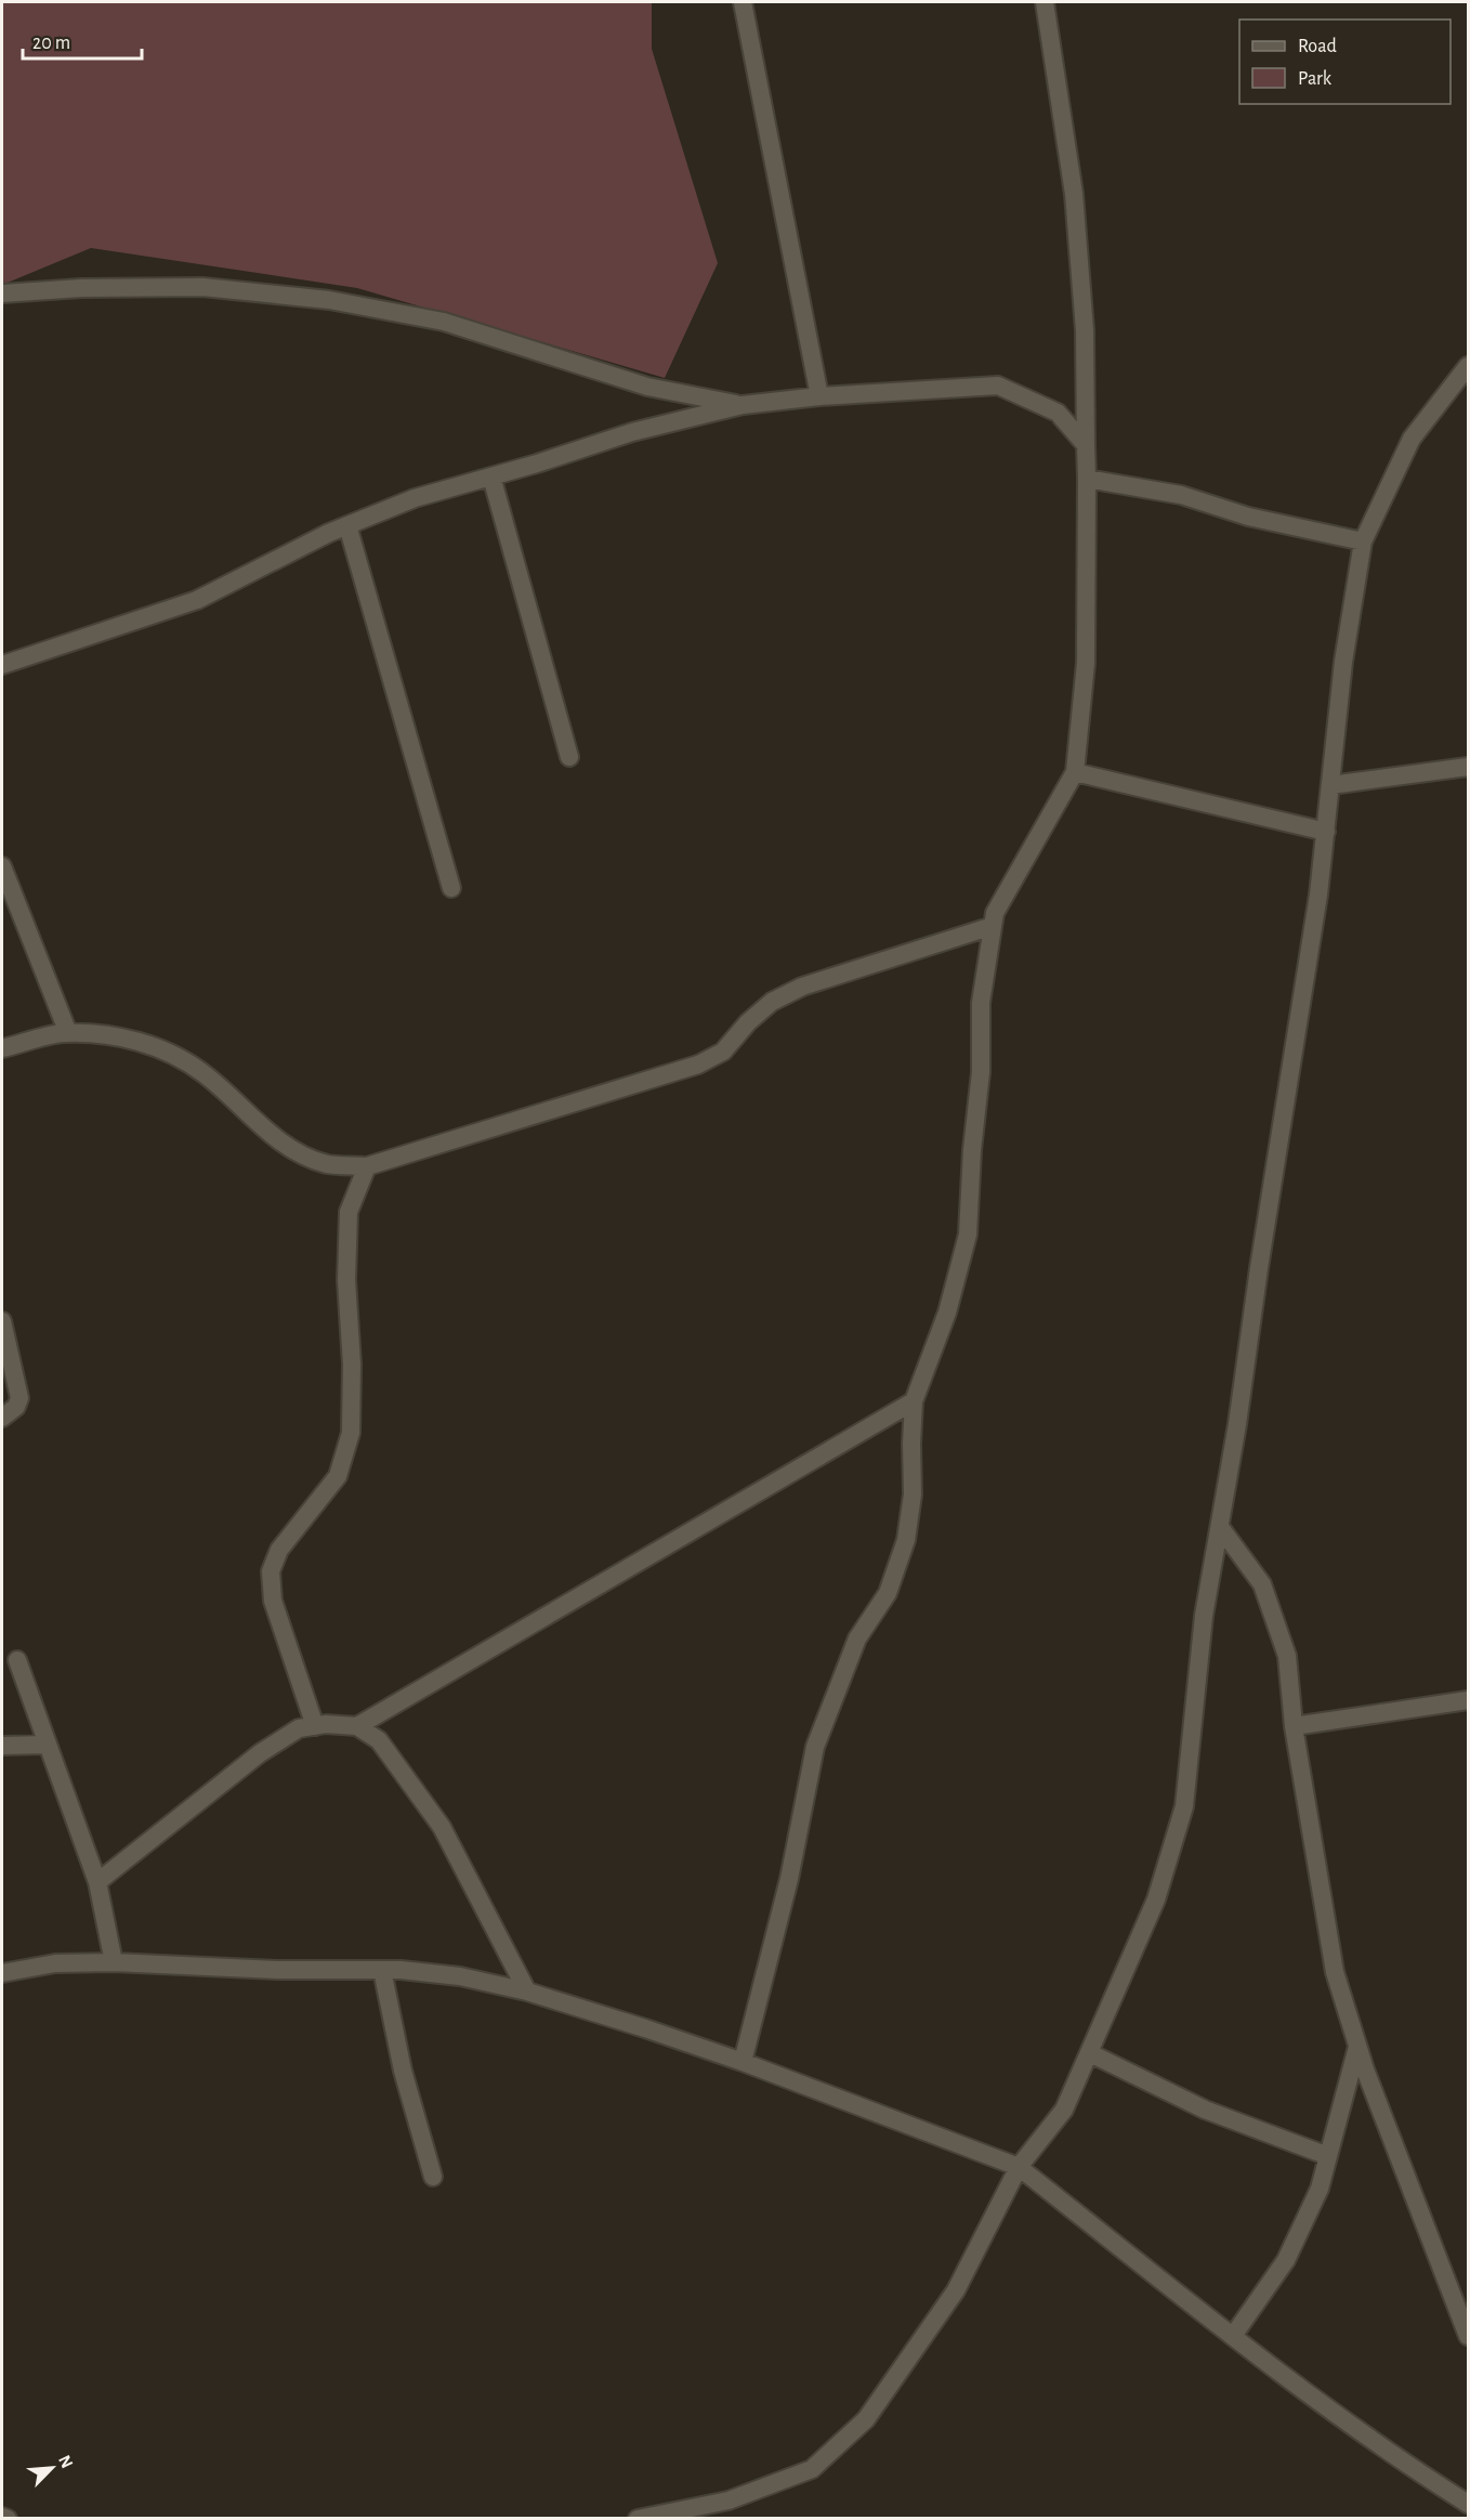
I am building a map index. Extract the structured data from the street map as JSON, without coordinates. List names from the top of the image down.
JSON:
{
  "legend": ["Road", "Park"],
  "scale_bar": "20 m",
  "north": "top right"
}
